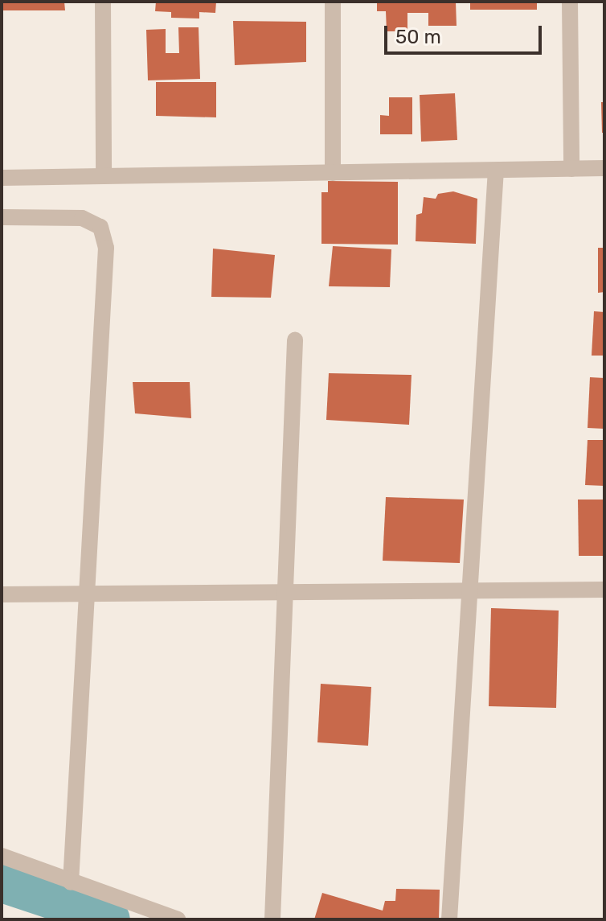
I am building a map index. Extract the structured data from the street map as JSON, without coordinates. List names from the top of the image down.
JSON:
{
  "scale_bar": "50 m"
}
